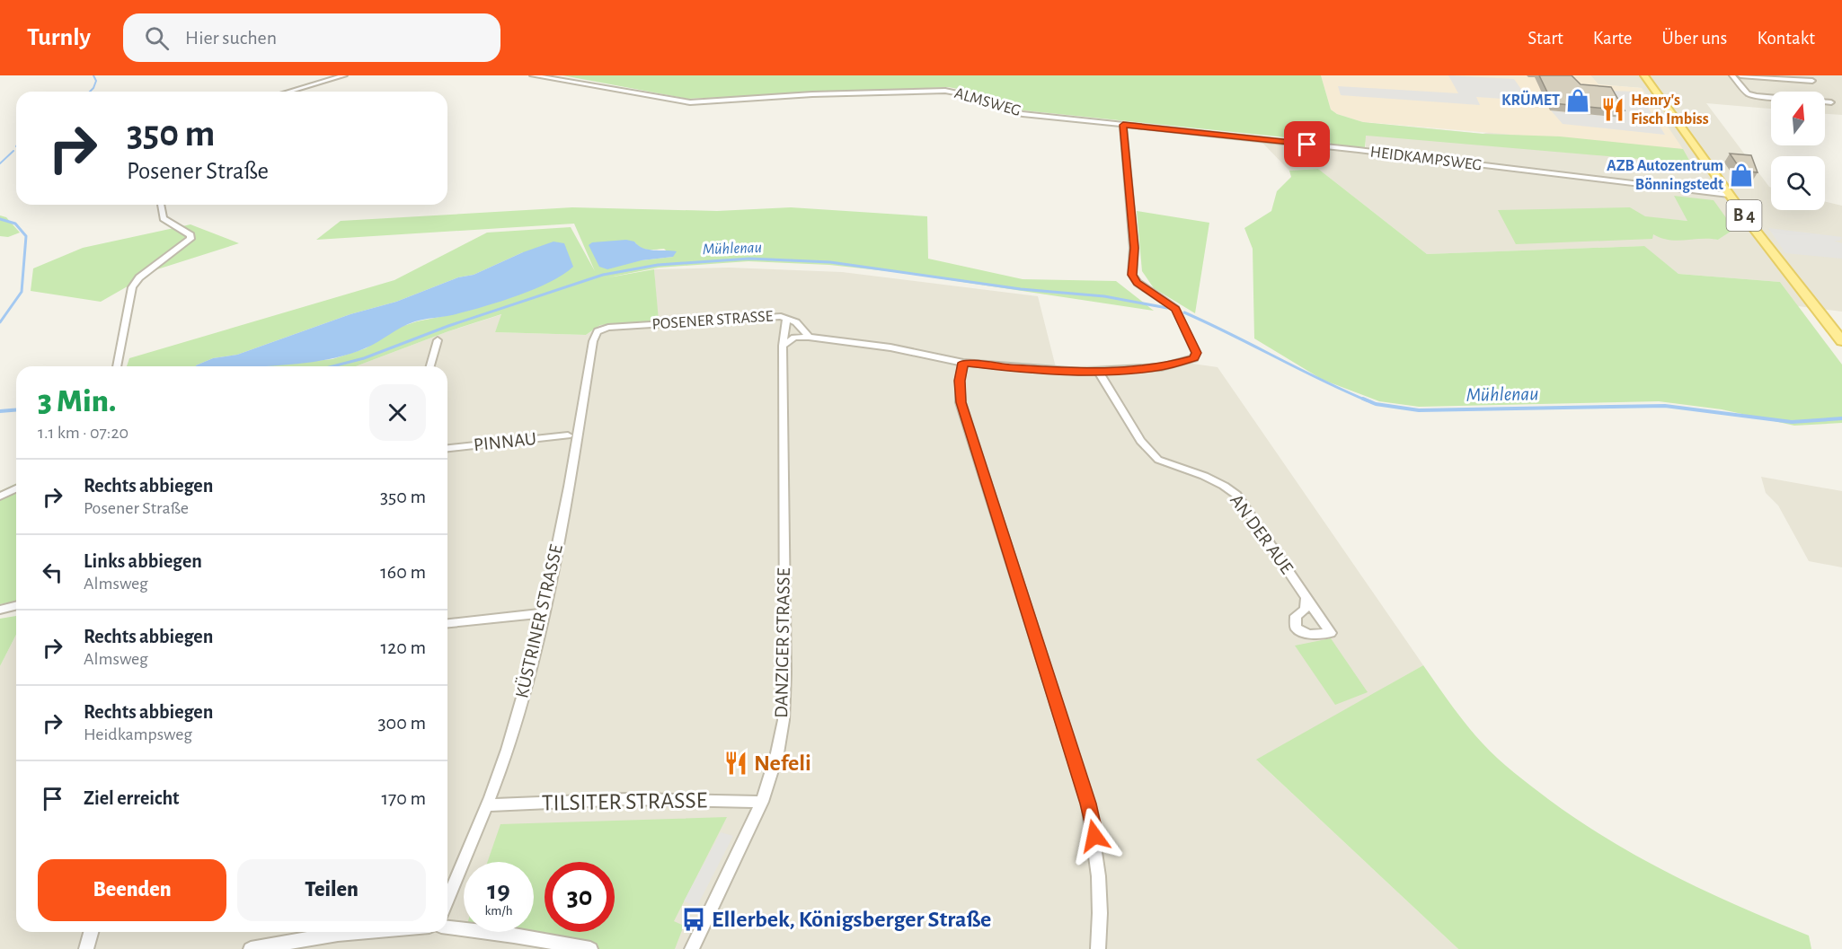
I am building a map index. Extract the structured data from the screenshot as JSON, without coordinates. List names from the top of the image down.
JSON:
{
  "streets": {
    "main road": ["B 4"],
    "street": [
      "ALMSWEG",
      "HEIDKAMPSWEG",
      "POSENER STRASSE",
      "PINNAU",
      "AN DER AUE",
      "KÜSTRINER STRASSE",
      "DANZIGER STRASSE",
      "TILSITER STRASSE"
    ]
  },
  "crossings": [
    ["ALMSWEG", "HEIDKAMPSWEG"],
    ["ALMSWEG", "POSENER STRASSE"],
    ["HEIDKAMPSWEG", "B 4"],
    ["HEIDKAMPSWEG", "POSENER STRASSE"],
    ["POSENER STRASSE", "AN DER AUE"],
    ["POSENER STRASSE", "KÜSTRINER STRASSE"],
    ["POSENER STRASSE", "DANZIGER STRASSE"],
    ["KÜSTRINER STRASSE", "TILSITER STRASSE"],
    ["DANZIGER STRASSE", "TILSITER STRASSE"]
  ],
  "water": ["Mühlenau"],
  "places": {
    "shop": ["KRÜMET", "AZB Autozentrum Bönningstedt"],
    "restaurant": ["Henry's Fisch Imbiss", "Nefeli"],
    "bus stop": ["Ellerbek, Königsberger Straße"]
  },
  "north": "top",
  "page": {
    "header": "Turnly",
    "search": "Hier suchen",
    "nav": [
      "Start",
      "Karte",
      "Über uns",
      "Kontakt"
    ],
    "turn": ["350 m", "Posener Straße"],
    "heading": ["3 Min.", "1.1 km · 07:20"],
    "list": [
      {
        "name": "Rechts abbiegen",
        "note": "Posener Straße",
        "value": "350 m"
      },
      {
        "name": "Links abbiegen",
        "note": "Almsweg",
        "value": "160 m"
      },
      {
        "name": "Rechts abbiegen",
        "note": "Almsweg",
        "value": "120 m"
      },
      {
        "name": "Rechts abbiegen",
        "note": "Heidkampsweg",
        "value": "300 m"
      },
      {
        "name": "Ziel erreicht",
        "value": "170 m"
      }
    ],
    "buttons": ["Beenden", "Teilen"],
    "speed": "19 km/h",
    "limit": "30"
  }
}
